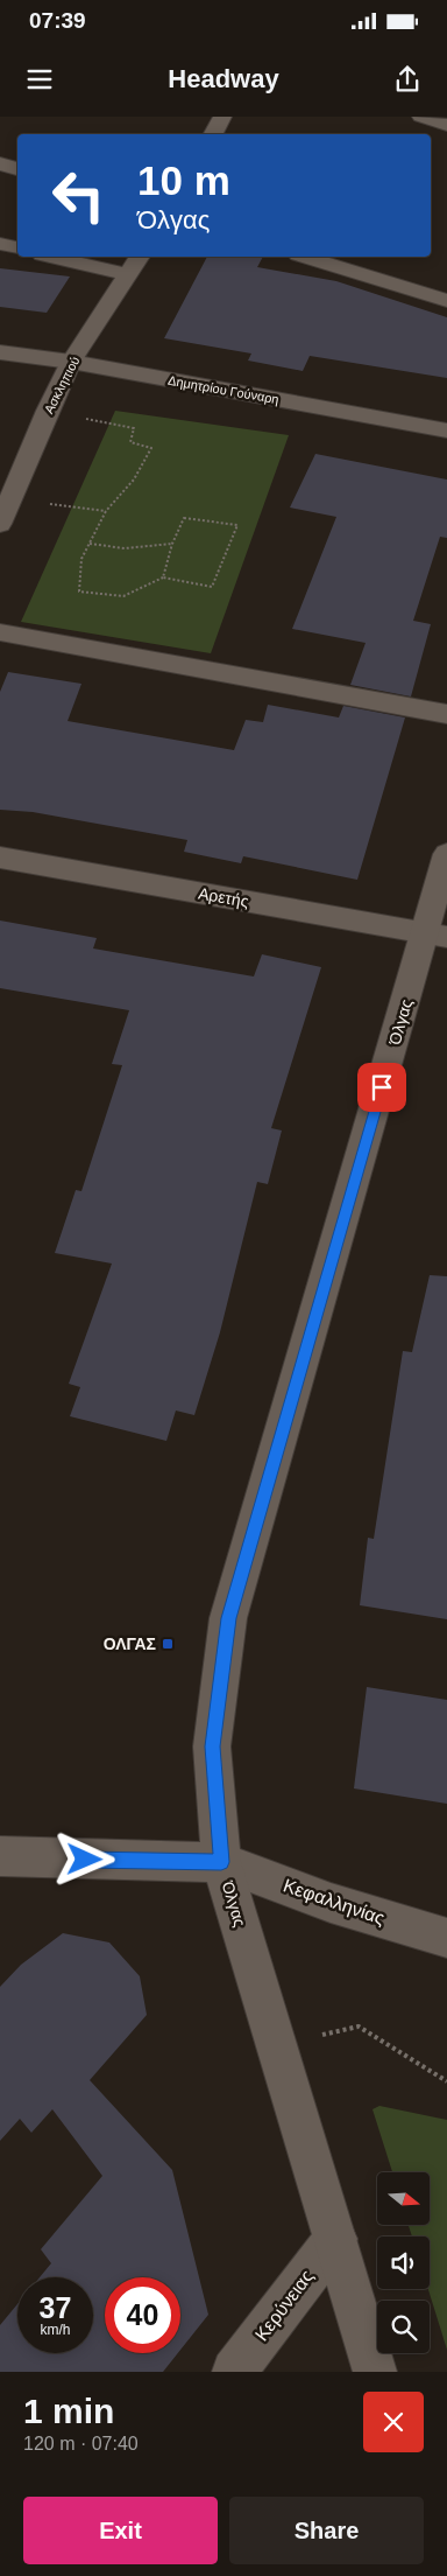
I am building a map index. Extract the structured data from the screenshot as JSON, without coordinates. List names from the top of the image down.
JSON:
{
  "streets": {
    "street": [
      "Ασκληπιού",
      "Δημητρίου Γούναρη",
      "Αρετής",
      "Όλγας",
      "Κεφαλληνίας",
      "Κερύνειας"
    ]
  },
  "crossings": [
    ["Ασκληπιού", "Δημητρίου Γούναρη"],
    ["Αρετής", "Όλγας"],
    ["Όλγας", "Κεφαλληνίας"],
    ["Όλγας", "Κερύνειας"]
  ],
  "places": {
    "transit": ["ΟΛΓΑΣ"]
  },
  "north": "right",
  "page": {
    "status": "07:39",
    "header": "Headway",
    "turn": ["10 m", "Όλγας"],
    "speed": "37 km/h",
    "limit": "40",
    "heading": ["1 min", "120 m · 07:40"],
    "buttons": ["Exit", "Share"]
  }
}
